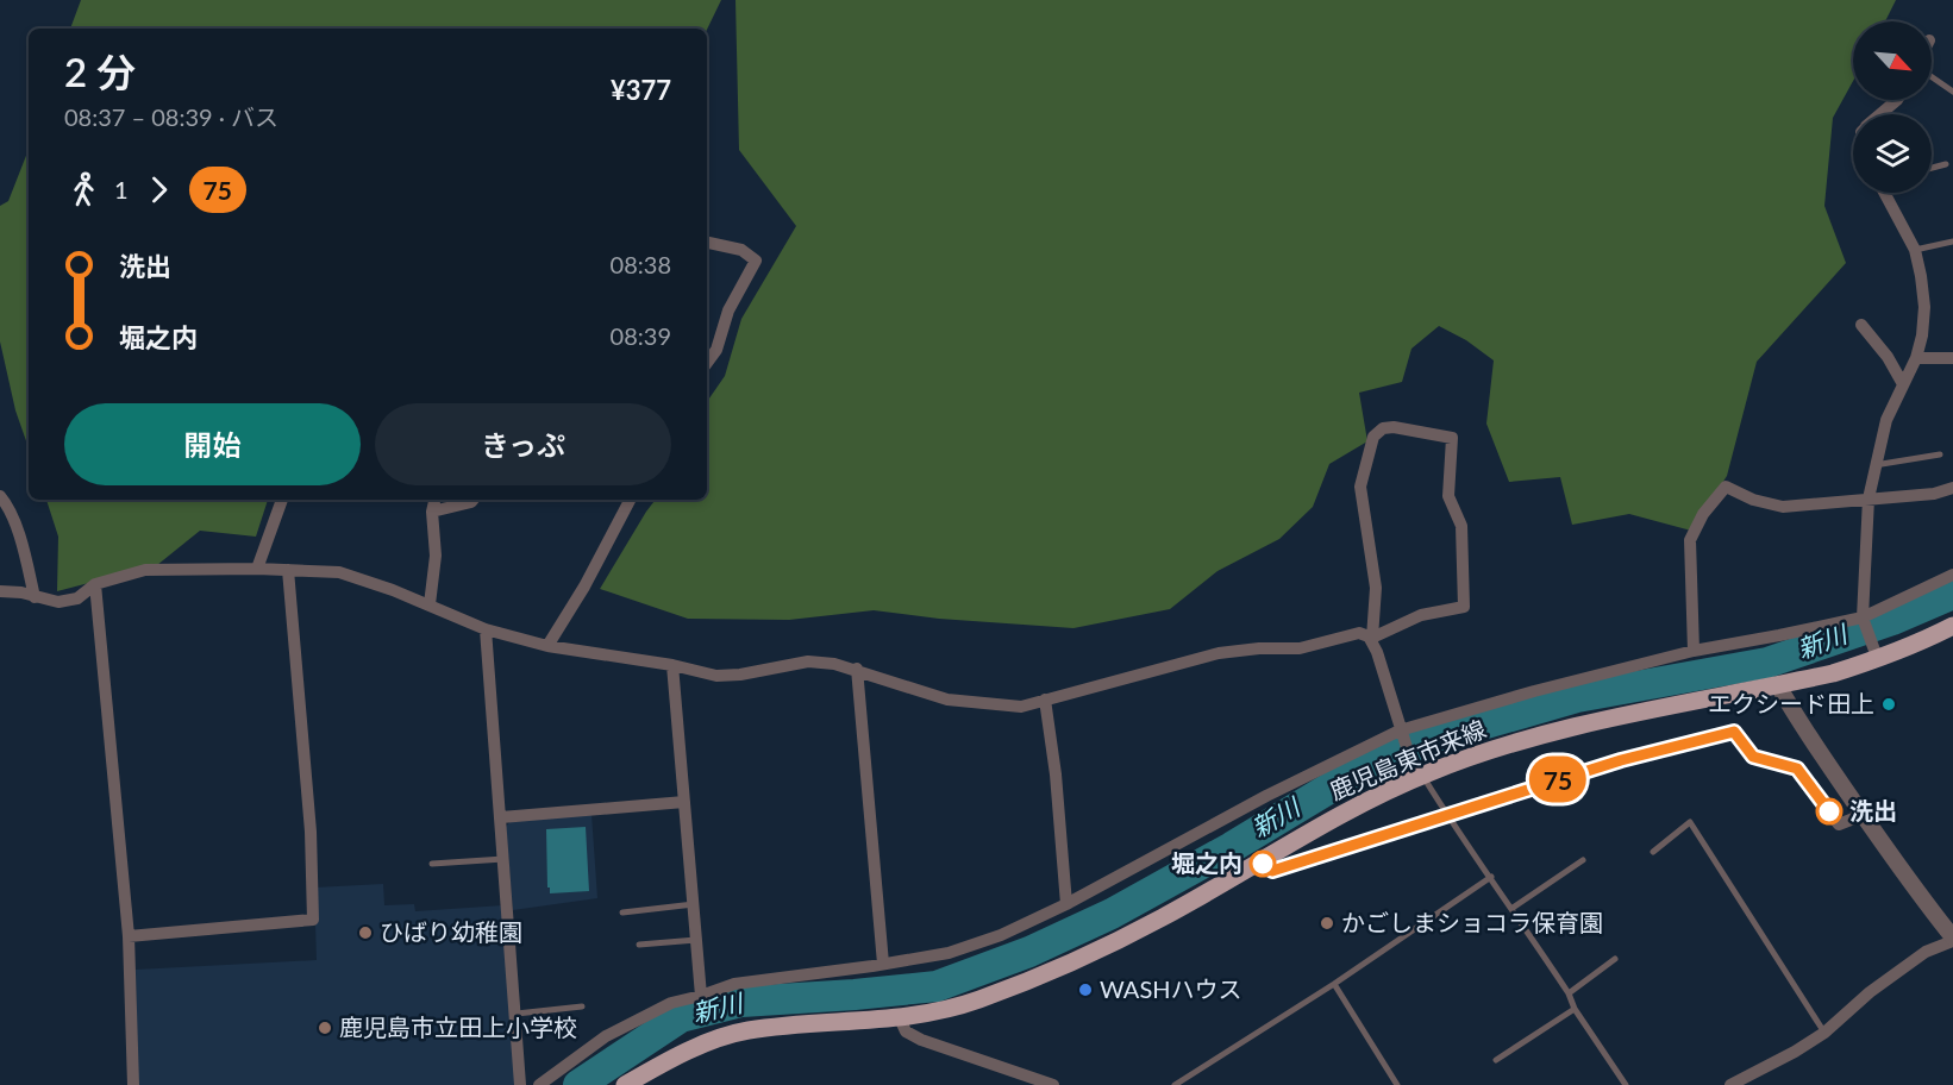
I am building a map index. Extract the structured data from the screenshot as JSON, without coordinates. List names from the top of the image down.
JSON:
{
  "streets": {
    "main road": ["鹿児島東市来線"]
  },
  "water": ["新川"],
  "places": [
    "エクシード田上",
    "洗出",
    "堀之内",
    "かごしまショコラ保育園",
    "ひばり幼稚園",
    "WASHハウス",
    "鹿児島市立田上小学校"
  ],
  "lines": ["bus line 75"],
  "north": "bottom right",
  "page": {
    "on_map": "75",
    "heading": ["2 分", "08:37 – 08:39 · バス", "¥377"],
    "legs": ["1", "75"],
    "list": [
      {
        "name": "洗出",
        "value": "08:38"
      },
      {
        "name": "堀之内",
        "value": "08:39"
      }
    ],
    "buttons": ["開始", "きっぷ"]
  }
}
